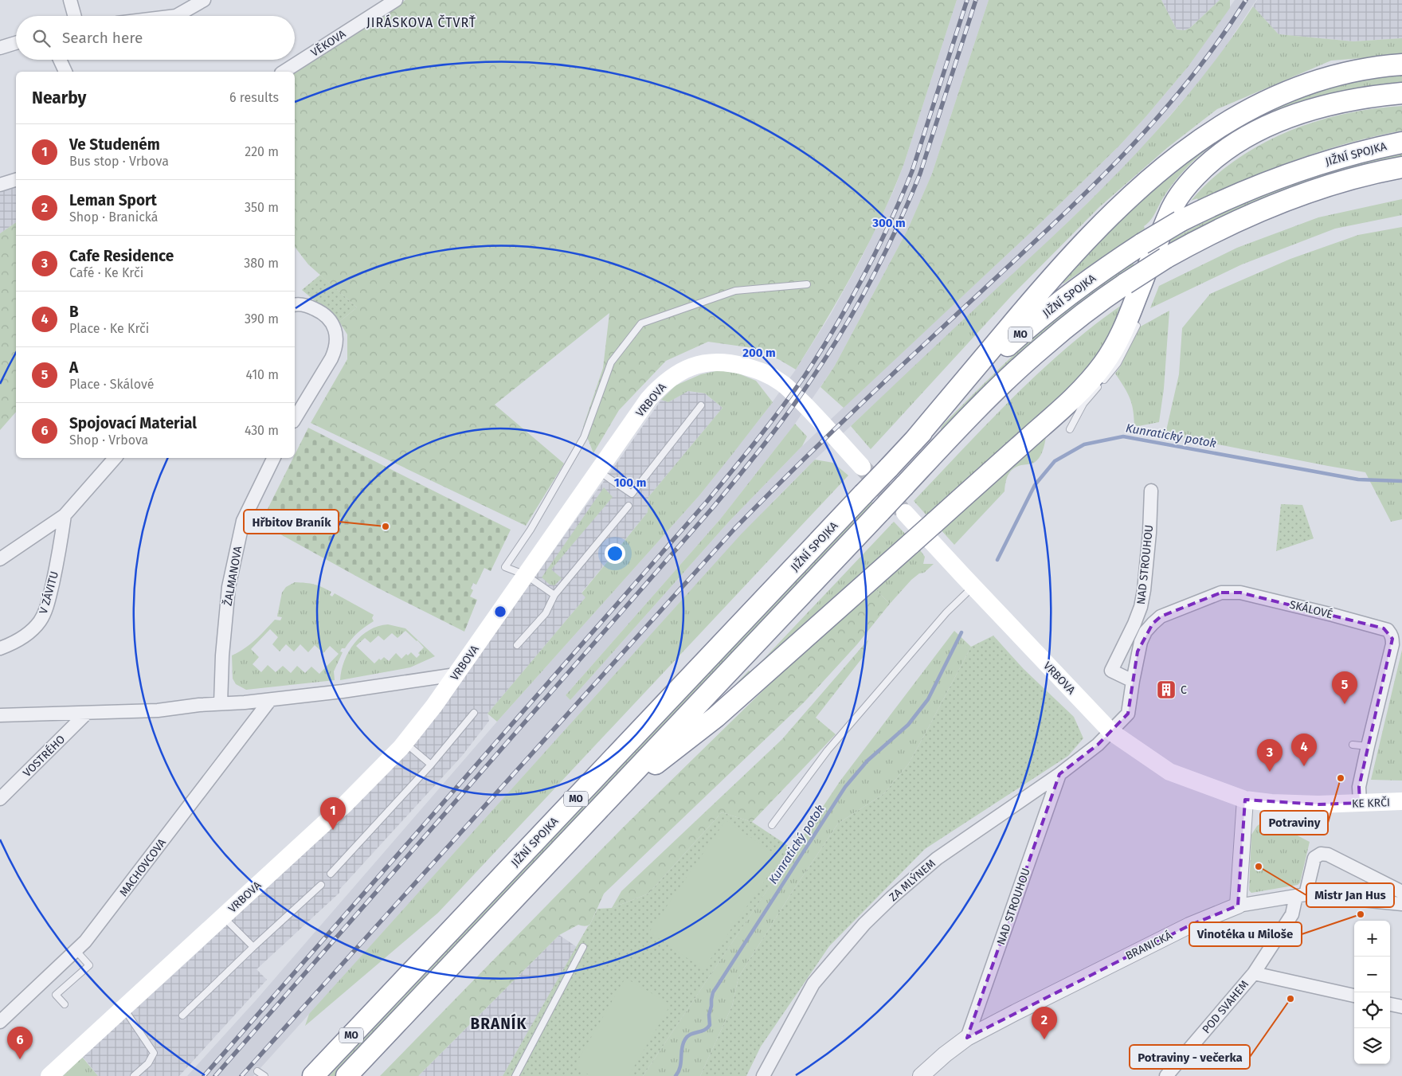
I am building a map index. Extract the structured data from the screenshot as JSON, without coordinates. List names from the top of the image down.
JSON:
{
  "streets": {
    "highway": ["JIŽNÍ SPOJKA", "MO"],
    "main road": ["VRBOVA", "KE KRČI"],
    "street": [
      "VĚKOVA",
      "NAD STROUHOU",
      "ŽALMANOVA",
      "V ZÁVITU",
      "SKÁLOVÉ",
      "VOSTRÉHO",
      "MACHOVCOVA",
      "ZA MLÝNEM",
      "BRANICKÁ",
      "POD SVAHEM"
    ]
  },
  "crossings": [
    ["VRBOVA", "KE KRČI"],
    ["VRBOVA", "ZA MLÝNEM"],
    ["NAD STROUHOU", "SKÁLOVÉ"],
    ["NAD STROUHOU", "ZA MLÝNEM"],
    ["NAD STROUHOU", "BRANICKÁ"],
    ["SKÁLOVÉ", "KE KRČI"],
    ["BRANICKÁ", "POD SVAHEM"]
  ],
  "districts": ["JIRÁSKOVA ČTVRŤ", "BRANÍK"],
  "water": ["Kunratický potok"],
  "places": {
    "other": [
      "Hřbitov Braník",
      "Potraviny",
      "Mistr Jan Hus",
      "Vinotéka u Miloše",
      "Potraviny - večerka"
    ],
    "building": ["C"]
  },
  "page": {
    "search": "Search here",
    "heading": ["Nearby", "6 results"],
    "list": [
      {
        "mark": "1",
        "name": "Ve Studeném",
        "note": "Bus stop · Vrbova",
        "value": "220 m"
      },
      {
        "mark": "2",
        "name": "Leman Sport",
        "note": "Shop · Branická",
        "value": "350 m"
      },
      {
        "mark": "3",
        "name": "Cafe Residence",
        "note": "Café · Ke Krči",
        "value": "380 m"
      },
      {
        "mark": "4",
        "name": "B",
        "note": "Place · Ke Krči",
        "value": "390 m"
      },
      {
        "mark": "5",
        "name": "A",
        "note": "Place · Skálové",
        "value": "410 m"
      },
      {
        "mark": "6",
        "name": "Spojovací Material",
        "note": "Shop · Vrbova",
        "value": "430 m"
      }
    ],
    "pins": [
      "5",
      "4",
      "3",
      "1",
      "2",
      "6"
    ],
    "map_buttons": ["+", "−"]
  },
  "rings": ["300 m", "200 m", "100 m"]
}
